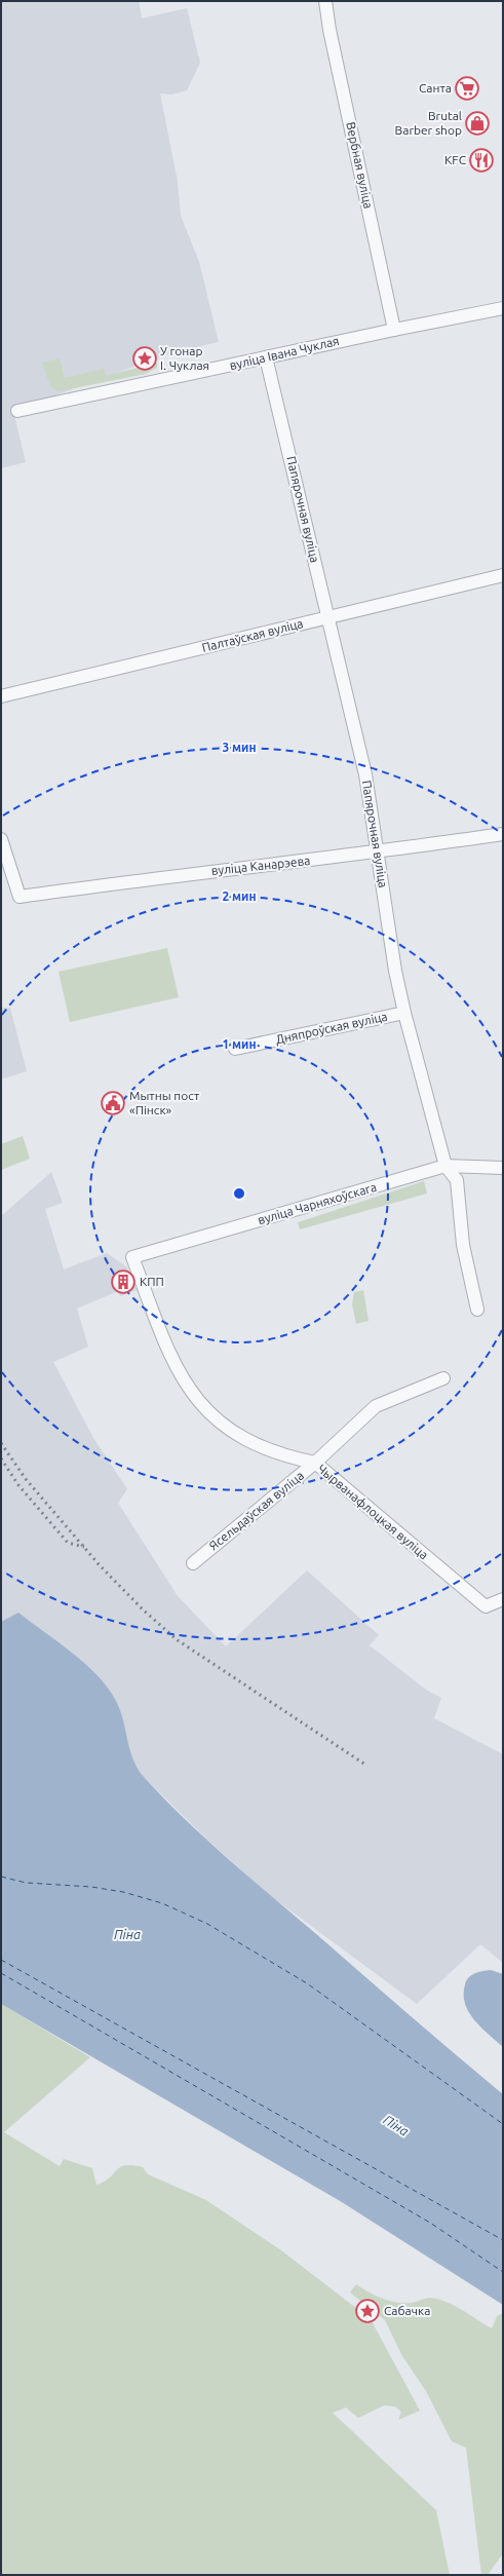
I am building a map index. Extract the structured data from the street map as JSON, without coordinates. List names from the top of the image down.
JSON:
{
  "streets": {
    "street": [
      "Вербная вуліца",
      "вуліца Івана Чуклая",
      "Папярочная вуліца",
      "Палтаўская вуліца",
      "вуліца Канарэева",
      "Дняпроўская вуліца",
      "вуліца Чарняхоўскага",
      "Ясельдаўская вуліца",
      "Чырванафлоцкая вуліца"
    ]
  },
  "crossings": [
    ["Вербная вуліца", "вуліца Івана Чуклая"],
    ["вуліца Івана Чуклая", "Папярочная вуліца"],
    ["Папярочная вуліца", "Палтаўская вуліца"],
    ["Папярочная вуліца", "вуліца Канарэева"],
    ["Папярочная вуліца", "Дняпроўская вуліца"],
    ["Папярочная вуліца", "вуліца Чарняхоўскага"],
    ["вуліца Чарняхоўскага", "Чырванафлоцкая вуліца"],
    ["Ясельдаўская вуліца", "Чырванафлоцкая вуліца"]
  ],
  "water": ["Піна"],
  "places": {
    "supermarket": ["Санта"],
    "shop": ["Brutal Barber shop"],
    "restaurant": ["KFC"],
    "place": ["У гонар І. Чуклая", "Сабачка"],
    "public building": ["Мытны пост «Пінск»"],
    "building": ["КПП"]
  },
  "rings": ["3 мин", "2 мин", "1 мин"]
}
